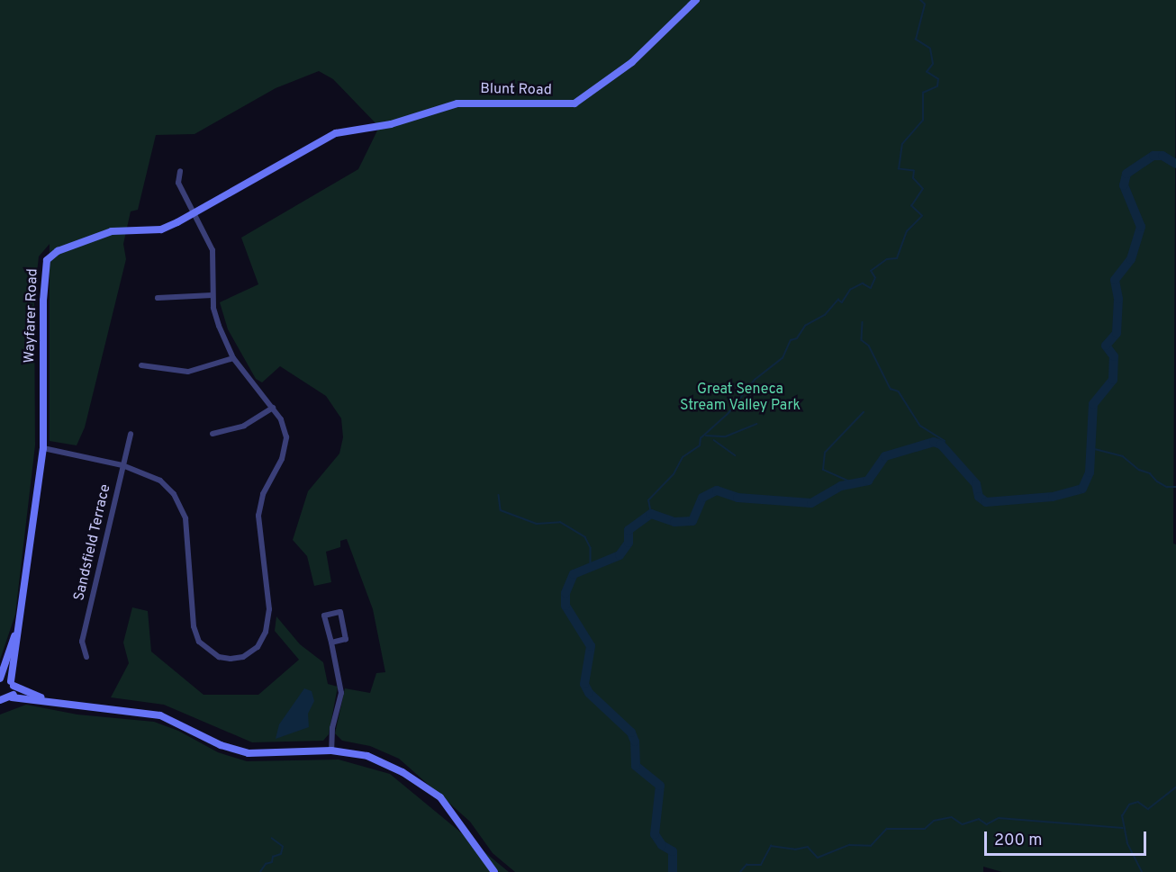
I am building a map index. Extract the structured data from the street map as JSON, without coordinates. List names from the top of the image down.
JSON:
{
  "streets": {
    "street": ["Blunt Road", "Wayfarer Road", "Sandsfield Terrace"]
  },
  "crossings": [
    ["Blunt Road", "Wayfarer Road"]
  ],
  "parks": ["Great Seneca Stream Valley Park"],
  "scale_bar": "200 m"
}
